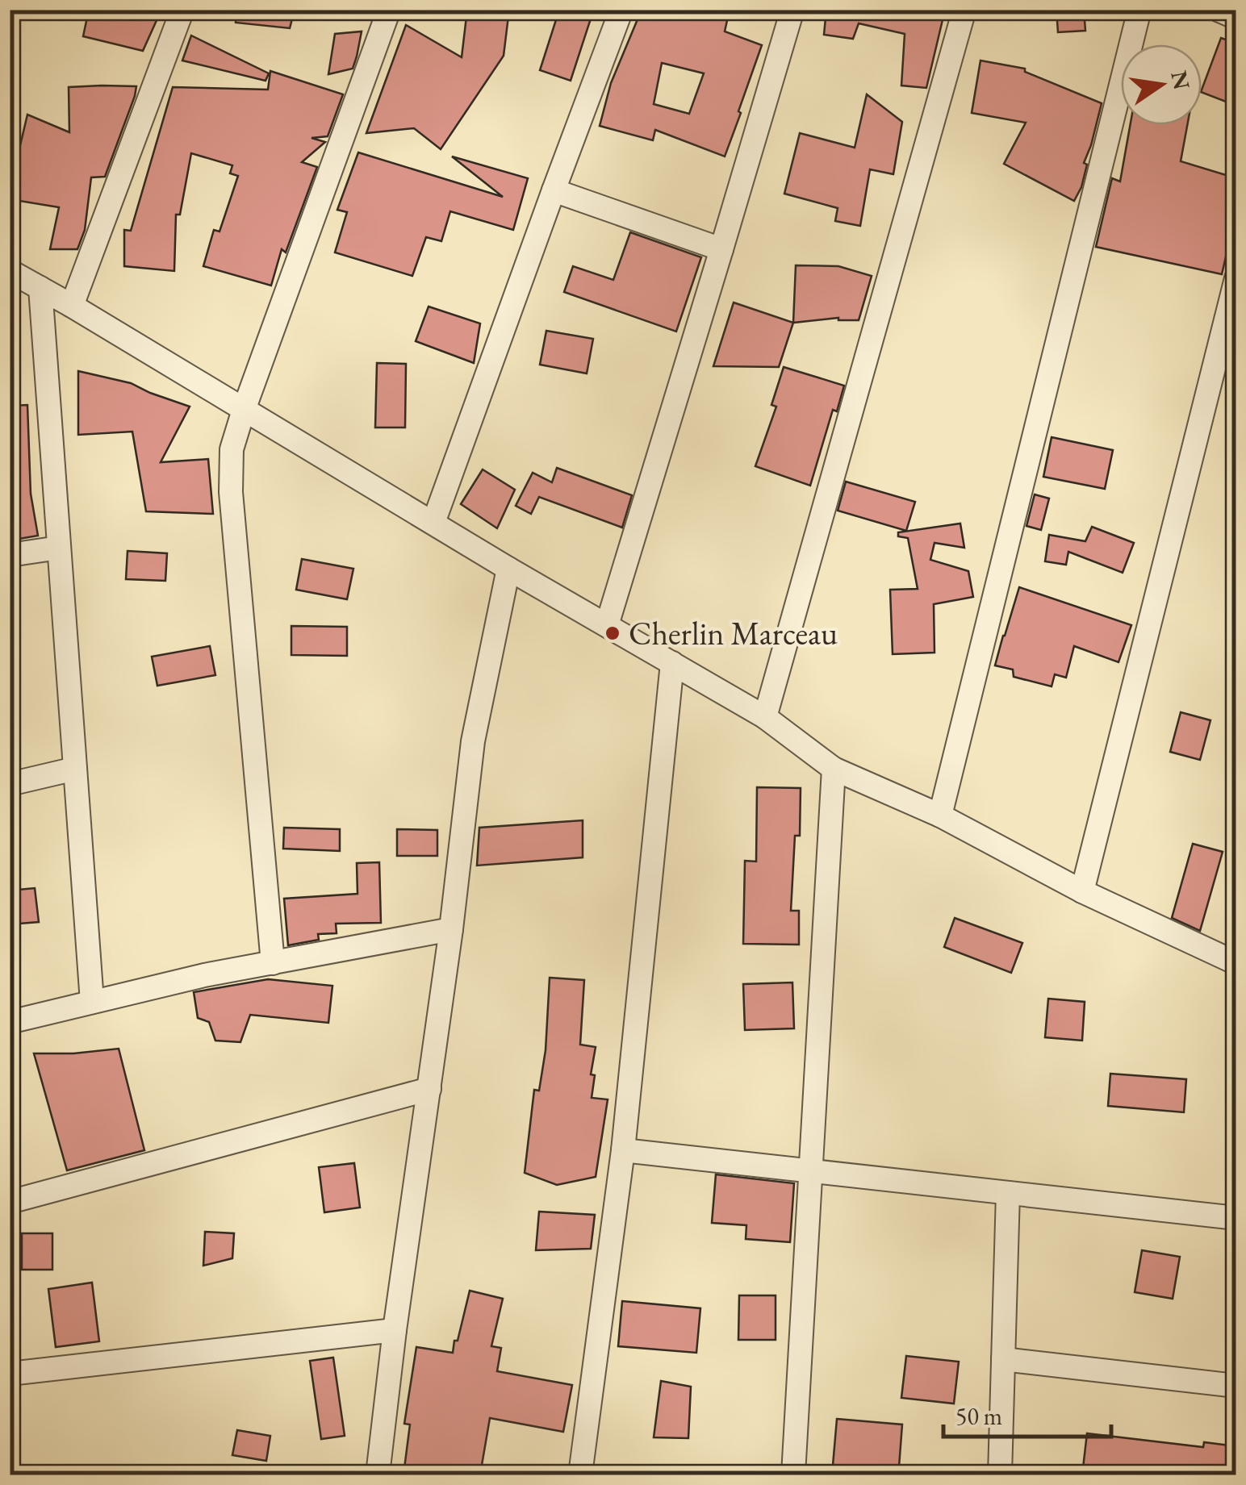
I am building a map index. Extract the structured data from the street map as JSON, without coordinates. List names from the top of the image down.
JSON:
{
  "places": ["Cherlin Marceau"],
  "scale_bar": "50 m",
  "north": "right"
}
